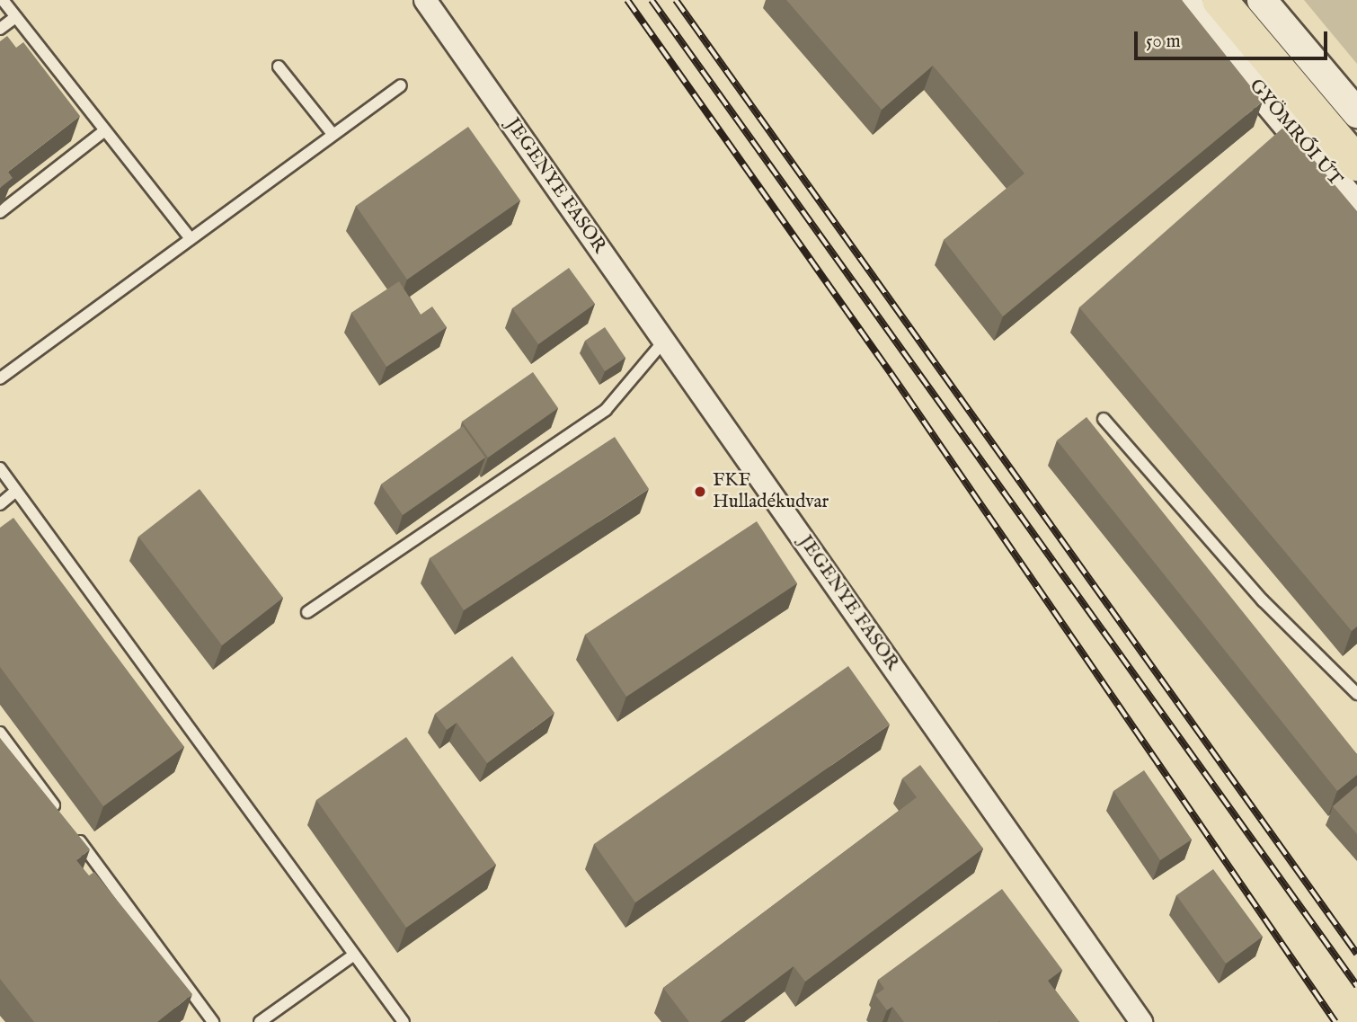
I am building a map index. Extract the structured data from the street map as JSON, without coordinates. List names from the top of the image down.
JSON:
{
  "streets": {
    "street": ["GYÖMRŐI ÚT", "JEGENYE FASOR"]
  },
  "places": ["FKF Hulladékudvar"],
  "scale_bar": "50 m"
}
